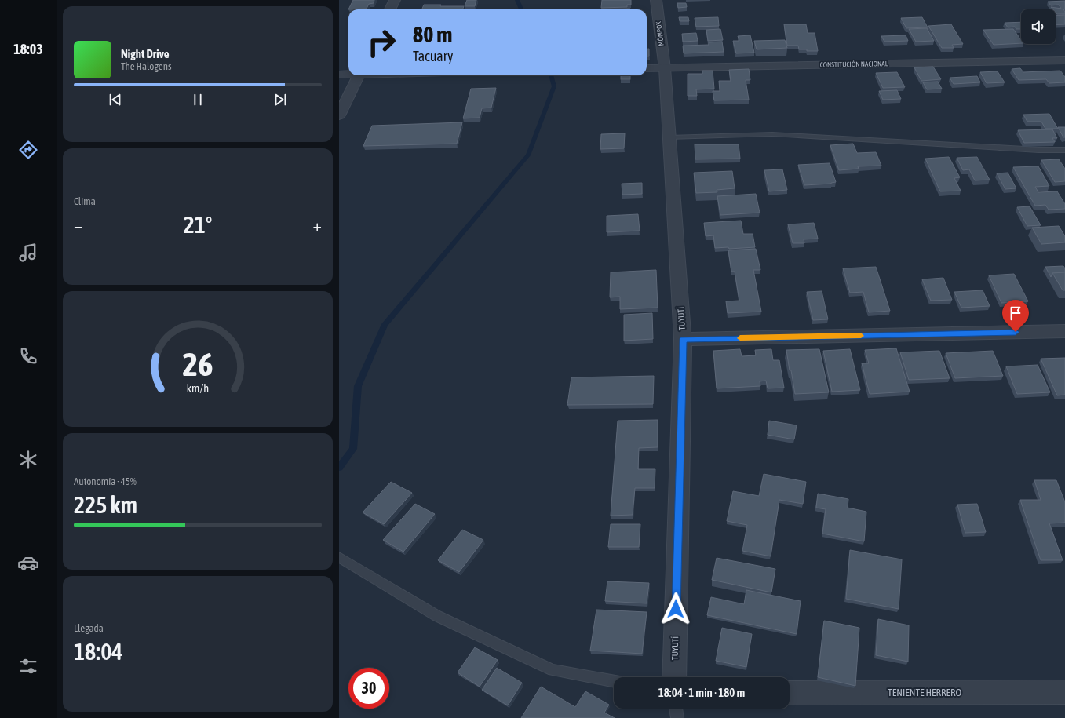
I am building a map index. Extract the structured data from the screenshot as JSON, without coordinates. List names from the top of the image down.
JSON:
{
  "streets": {
    "street": [
      "MÓMPOX",
      "CONSTITUCIÓN NACIONAL",
      "TUYUTÍ",
      "TENIENTE HERRERO"
    ]
  },
  "crossings": [
    ["MÓMPOX", "CONSTITUCIÓN NACIONAL"],
    ["MÓMPOX", "TUYUTÍ"],
    ["CONSTITUCIÓN NACIONAL", "TUYUTÍ"]
  ],
  "page": {
    "tabs": "18:03",
    "turn": ["80 m", "Tacuary"],
    "song": ["Night Drive", "The Halogens"],
    "tile": [
      "Clima",
      ["Autonomía · 45%", "225 km"],
      ["Llegada", "18:04"]
    ],
    "heat": ["−", "21°", "+"],
    "limit": "30",
    "trip": "18:04 · 1 min · 180 m",
    "gauge": ["26", "km/h"]
  }
}
